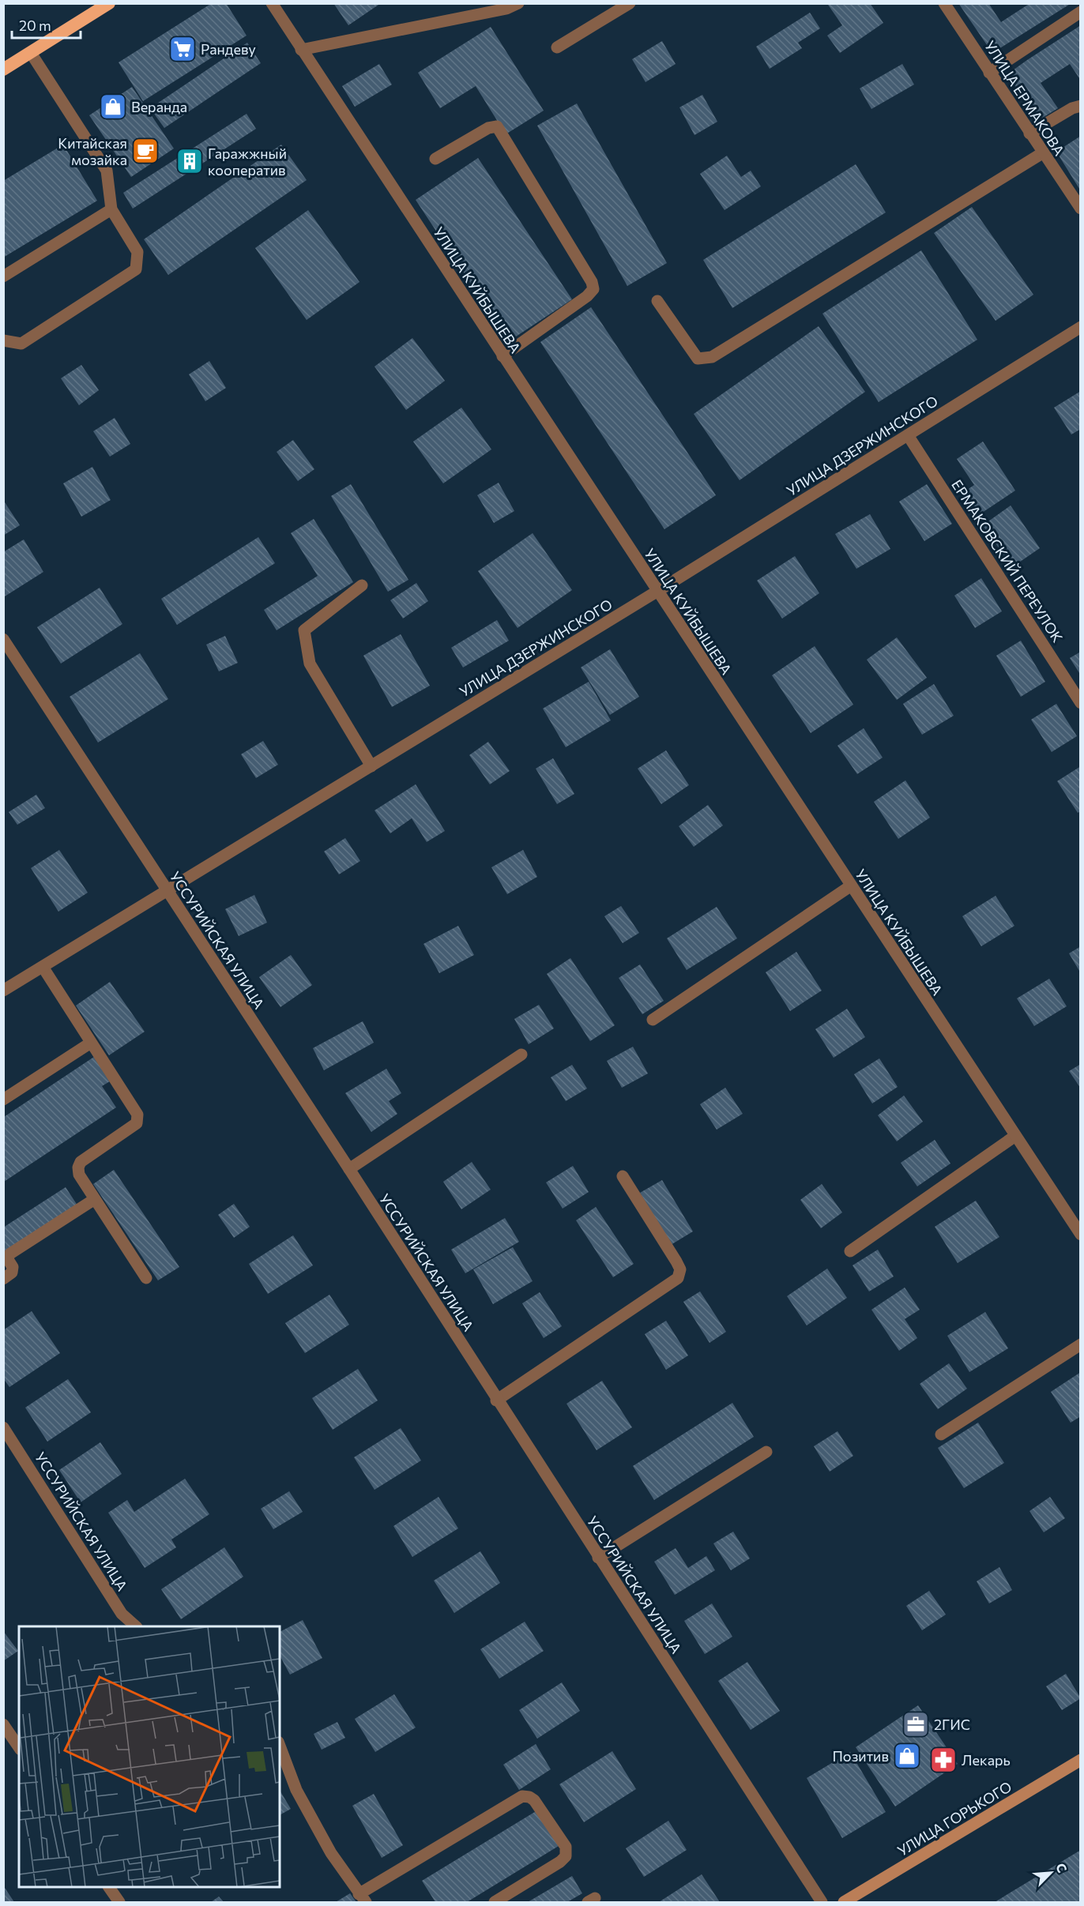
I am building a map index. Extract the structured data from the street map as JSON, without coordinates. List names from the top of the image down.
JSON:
{
  "streets": {
    "main road": ["УЛИЦА ГОРЬКОГО"],
    "street": [
      "УЛИЦА ЕРМАКОВА",
      "УЛИЦА КУЙБЫШЕВА",
      "УЛИЦА ДЗЕРЖИНСКОГО",
      "ЕРМАКОВСКИЙ ПЕРЕУЛОК",
      "УССУРИЙСКАЯ УЛИЦА"
    ]
  },
  "crossings": [
    ["УЛИЦА КУЙБЫШЕВА", "УЛИЦА ДЗЕРЖИНСКОГО"],
    ["УЛИЦА ДЗЕРЖИНСКОГО", "ЕРМАКОВСКИЙ ПЕРЕУЛОК"],
    ["УЛИЦА ДЗЕРЖИНСКОГО", "УССУРИЙСКАЯ УЛИЦА"]
  ],
  "places": {
    "supermarket": ["Рандеву"],
    "shop": ["Веранда", "Позитив"],
    "cafe": ["Китайская мозайка"],
    "building": ["Гаражжный кооператив"],
    "office": ["2ГИС"],
    "pharmacy": ["Лекарь"]
  },
  "scale_bar": "20 m",
  "north": "top right"
}
